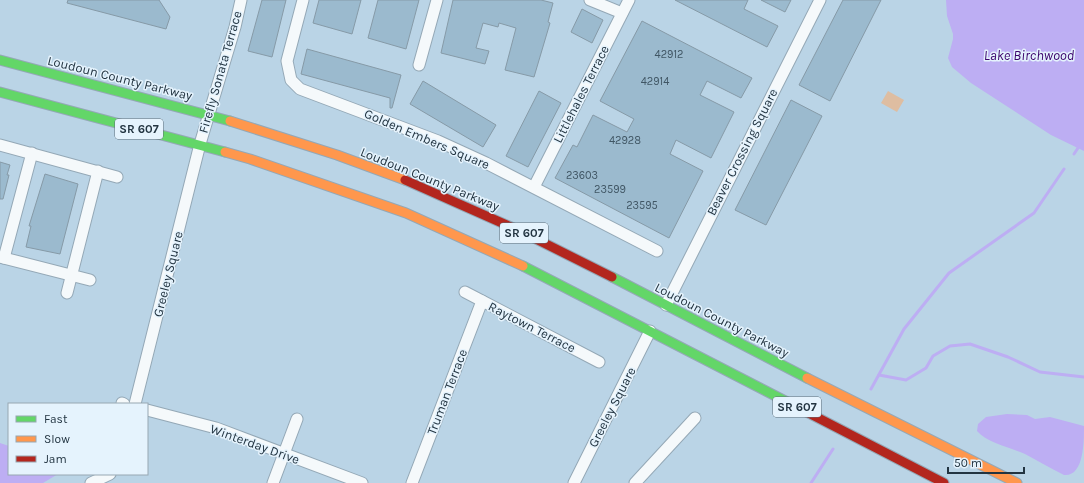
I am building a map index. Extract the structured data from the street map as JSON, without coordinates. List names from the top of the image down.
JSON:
{
  "streets": {
    "main road": ["Loudoun County Parkway", "SR 607"],
    "street": [
      "Firefly Sonata Terrace",
      "Littlehales Terrace",
      "Golden Embers Square",
      "Beaver Crossing Square",
      "Greeley Square",
      "Raytown Terrace",
      "Truman Terrace",
      "Winterday Drive"
    ]
  },
  "crossings": [
    ["Firefly Sonata Terrace", "Loudoun County Parkway"],
    ["Firefly Sonata Terrace", "SR 607"],
    ["Firefly Sonata Terrace", "Greeley Square"],
    ["Loudoun County Parkway", "Beaver Crossing Square"],
    ["Littlehales Terrace", "Golden Embers Square"],
    ["SR 607", "Greeley Square"],
    ["Raytown Terrace", "Truman Terrace"]
  ],
  "water": ["Lake Birchwood"],
  "house_numbers": [
    "42912",
    "42914",
    "42928",
    "23603",
    "23599",
    "23595"
  ],
  "legend": ["Fast", "Slow", "Jam"],
  "scale_bar": "50 m"
}
